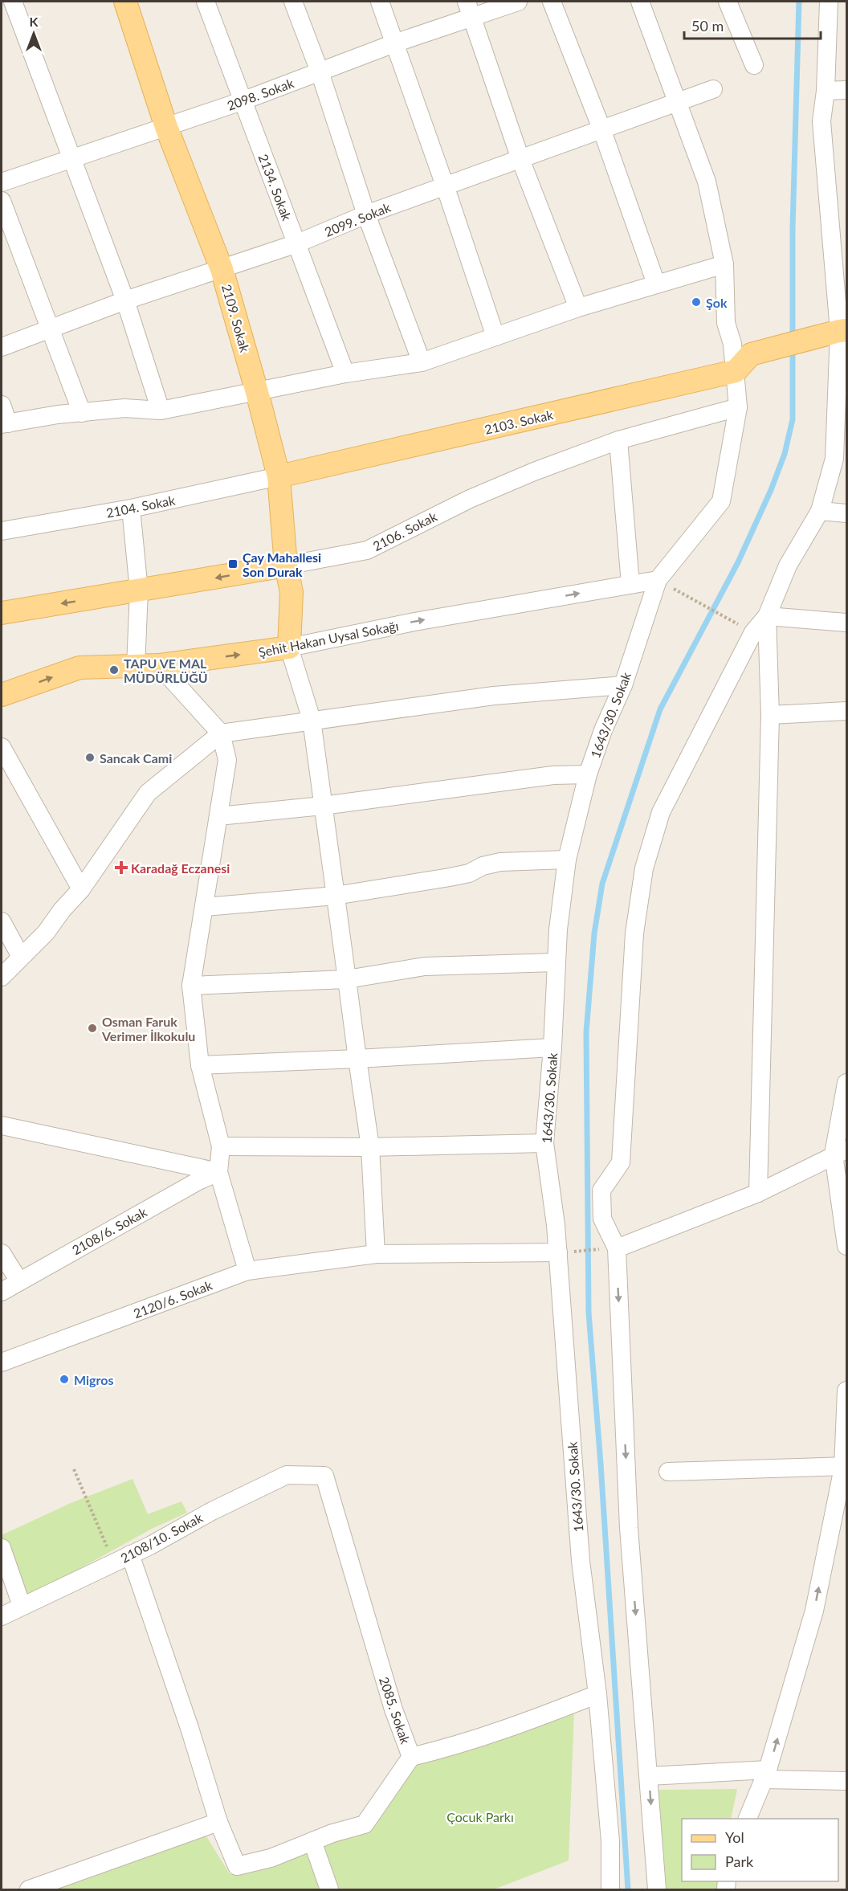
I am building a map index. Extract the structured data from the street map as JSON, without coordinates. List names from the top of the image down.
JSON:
{
  "streets": {
    "main road": [
      "2109. Sokak",
      "2103. Sokak",
      "2106. Sokak",
      "Şehit Hakan Uysal Sokağı"
    ],
    "street": [
      "2098. Sokak",
      "2134. Sokak",
      "2099. Sokak",
      "2104. Sokak",
      "1643/30. Sokak",
      "2108/6. Sokak",
      "2120/6. Sokak",
      "2108/10. Sokak",
      "2085. Sokak"
    ]
  },
  "crossings": [
    ["2098. Sokak", "2134. Sokak"],
    ["2098. Sokak", "2109. Sokak"],
    ["2134. Sokak", "2099. Sokak"],
    ["2099. Sokak", "2109. Sokak"],
    ["2099. Sokak", "1643/30. Sokak"],
    ["2109. Sokak", "2103. Sokak"],
    ["2109. Sokak", "2104. Sokak"],
    ["2109. Sokak", "2106. Sokak"],
    ["2109. Sokak", "Şehit Hakan Uysal Sokağı"],
    ["2103. Sokak", "2104. Sokak"],
    ["2103. Sokak", "1643/30. Sokak"],
    ["2106. Sokak", "1643/30. Sokak"],
    ["Şehit Hakan Uysal Sokağı", "1643/30. Sokak"],
    ["1643/30. Sokak", "2120/6. Sokak"],
    ["1643/30. Sokak", "2085. Sokak"],
    ["2108/10. Sokak", "2085. Sokak"]
  ],
  "parks": ["Çocuk Parkı"],
  "places": {
    "other": [
      "Şok",
      "TAPU VE MAL MÜDÜRLÜĞÜ",
      "Sancak Cami",
      "Osman Faruk Verimer İlkokulu",
      "Migros"
    ],
    "transit": ["Çay Mahallesi Son Durak"],
    "health": ["Karadağ Eczanesi"]
  },
  "legend": ["Yol", "Park"],
  "scale_bar": "50 m",
  "north": "top"
}
